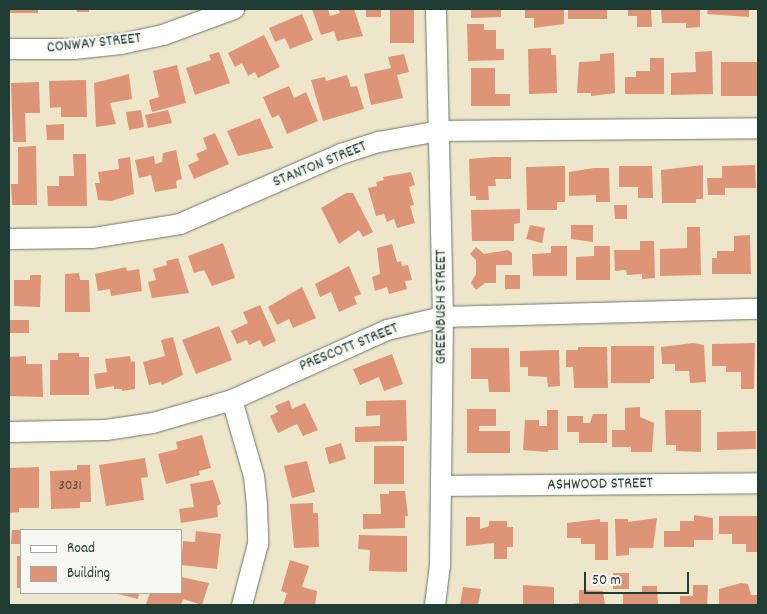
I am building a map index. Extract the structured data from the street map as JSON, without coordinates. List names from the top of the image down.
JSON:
{
  "streets": {
    "street": [
      "CONWAY STREET",
      "STANTON STREET",
      "GREENBUSH STREET",
      "PRESCOTT STREET",
      "ASHWOOD STREET"
    ]
  },
  "crossings": [
    ["STANTON STREET", "GREENBUSH STREET"],
    ["GREENBUSH STREET", "PRESCOTT STREET"],
    ["GREENBUSH STREET", "ASHWOOD STREET"]
  ],
  "house_numbers": ["3031"],
  "legend": ["Road", "Building"],
  "scale_bar": "50 m"
}
